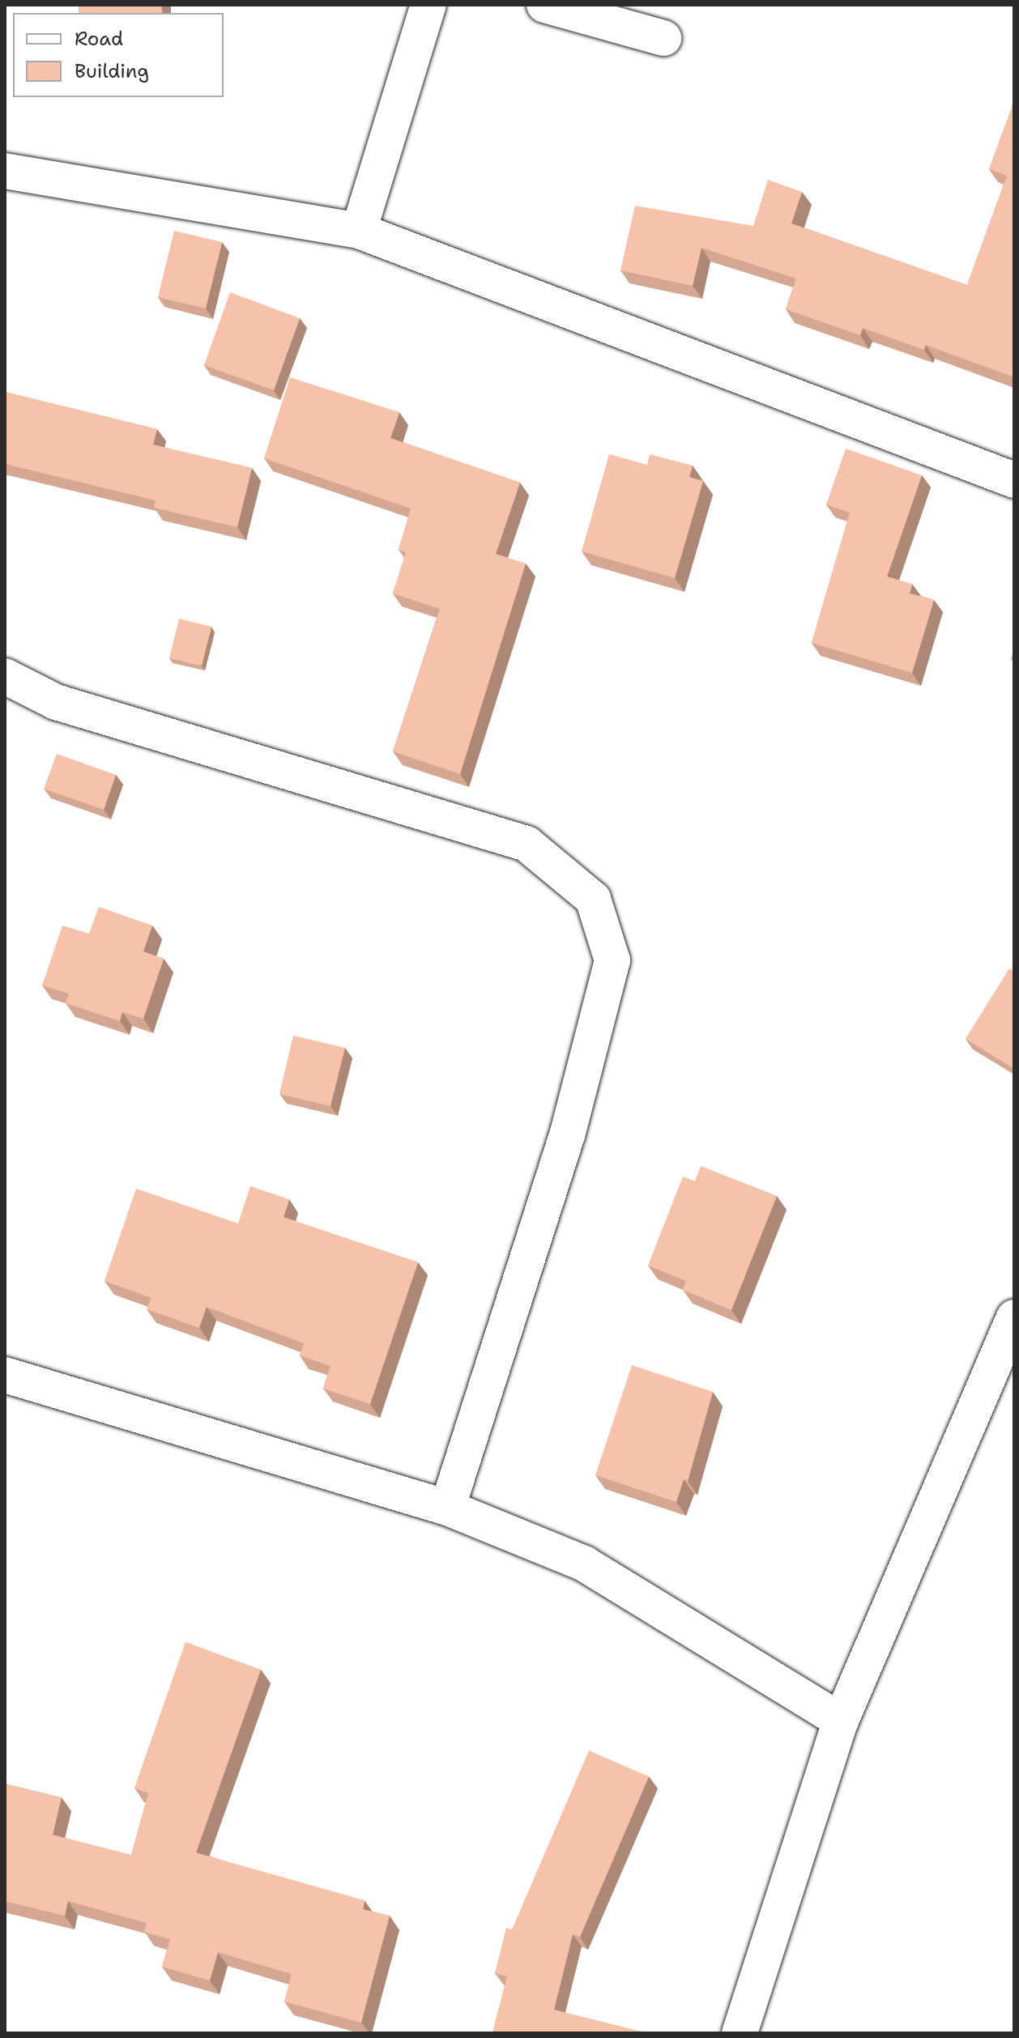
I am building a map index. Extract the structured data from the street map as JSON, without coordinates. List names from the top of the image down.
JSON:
{
  "legend": ["Road", "Building"]
}
